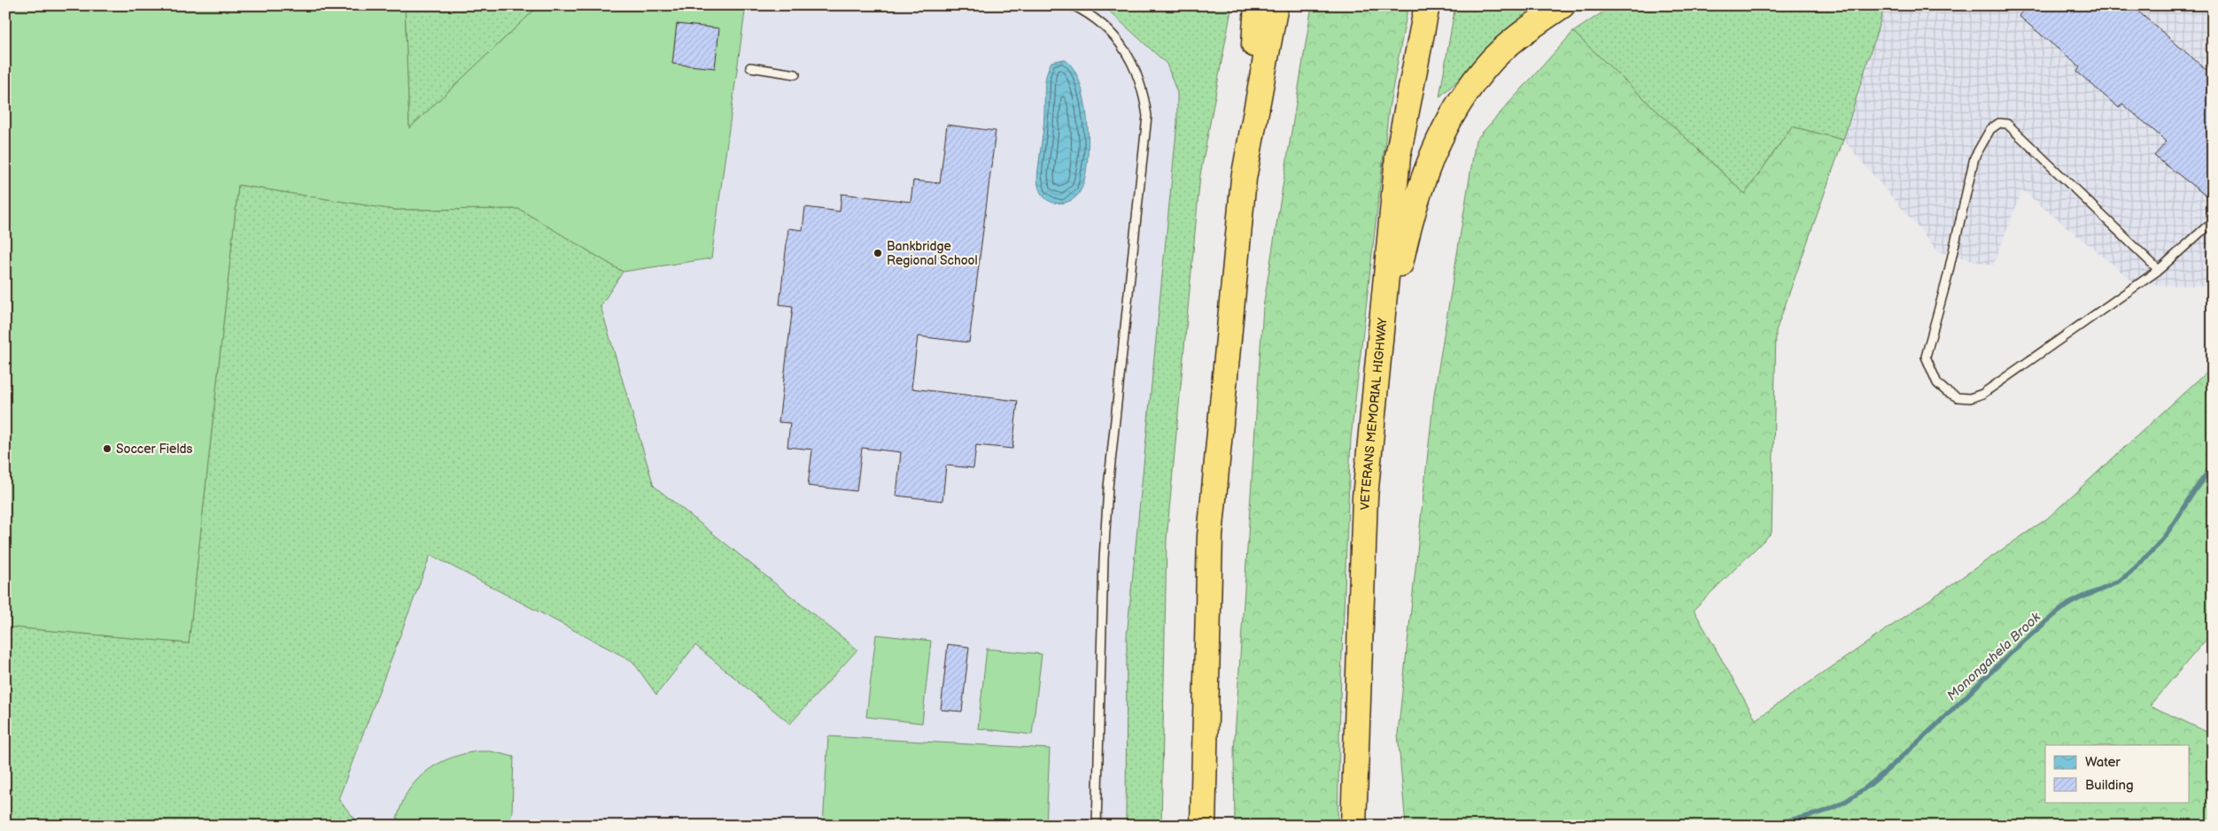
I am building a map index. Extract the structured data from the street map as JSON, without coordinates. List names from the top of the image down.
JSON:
{
  "streets": {
    "highway": ["VETERANS MEMORIAL HIGHWAY"]
  },
  "water": ["Monongahela Brook"],
  "places": ["Bankbridge Regional School", "Soccer Fields"],
  "legend": ["Water", "Building"]
}
